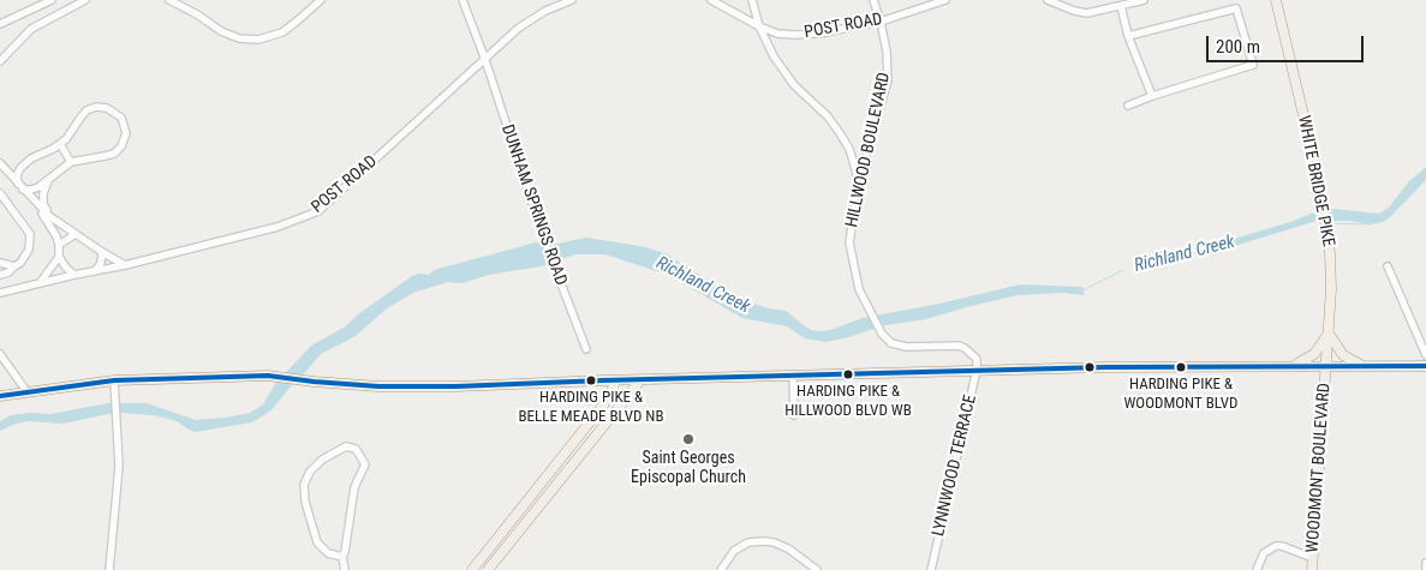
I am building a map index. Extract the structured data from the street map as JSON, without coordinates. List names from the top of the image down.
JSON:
{
  "streets": {
    "main road": ["WHITE BRIDGE PIKE", "WOODMONT BOULEVARD"],
    "street": [
      "POST ROAD",
      "HILLWOOD BOULEVARD",
      "DUNHAM SPRINGS ROAD",
      "LYNNWOOD TERRACE"
    ]
  },
  "crossings": [
    ["POST ROAD", "HILLWOOD BOULEVARD"],
    ["POST ROAD", "DUNHAM SPRINGS ROAD"],
    ["HILLWOOD BOULEVARD", "LYNNWOOD TERRACE"],
    ["WHITE BRIDGE PIKE", "WOODMONT BOULEVARD"]
  ],
  "water": ["Richland Creek"],
  "places": [
    "HARDING PIKE & WOODMONT BLVD",
    "HARDING PIKE & HILLWOOD BLVD WB",
    "HARDING PIKE & BELLE MEADE BLVD NB",
    "Saint Georges Episcopal Church"
  ],
  "scale_bar": "200 m"
}
